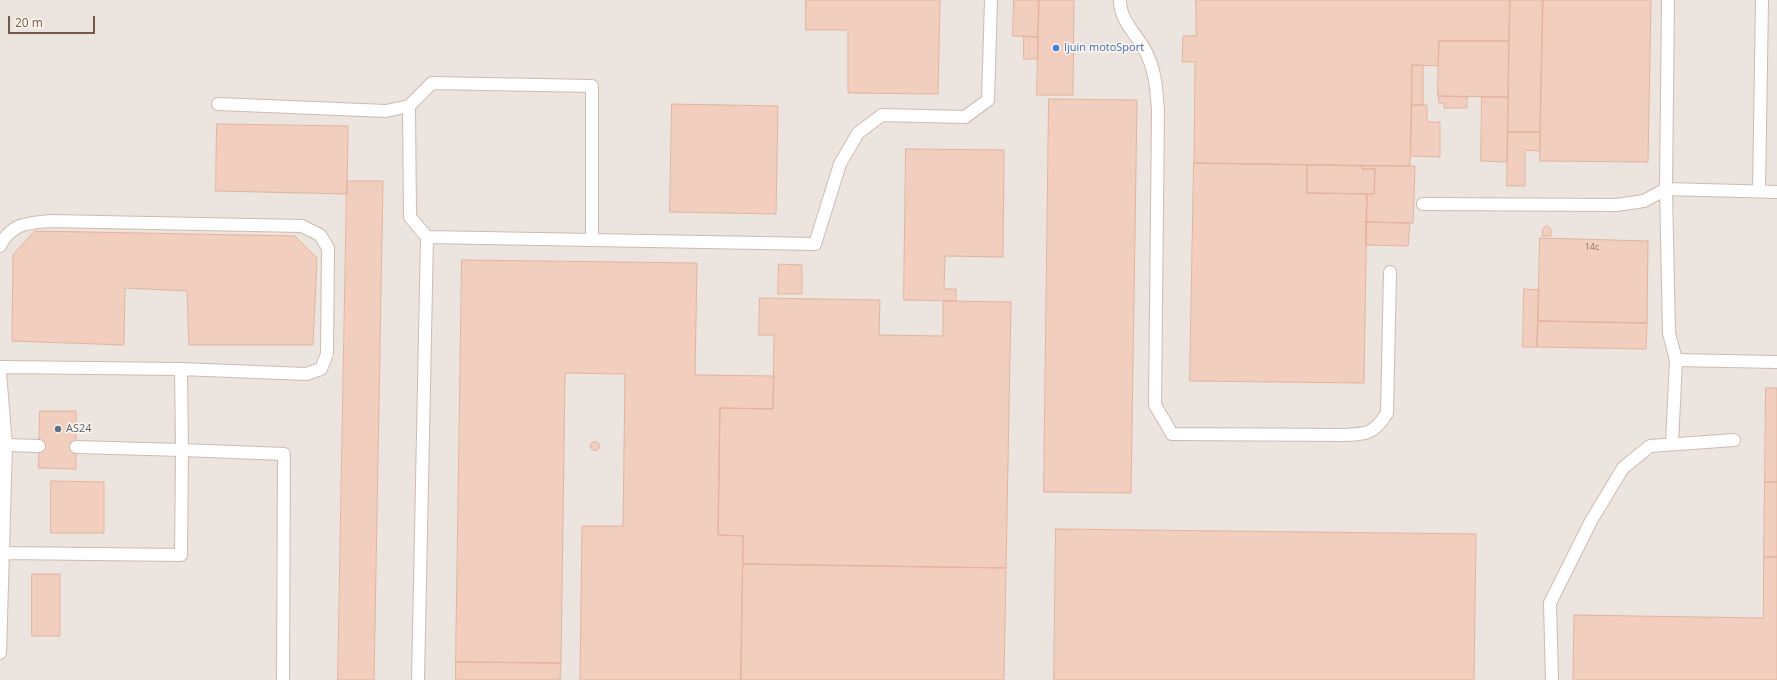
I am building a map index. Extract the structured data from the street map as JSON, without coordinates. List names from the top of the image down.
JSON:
{
  "places": ["Ijuin motoSport", "AS24"],
  "house_numbers": ["14c"],
  "scale_bar": "20 m"
}
